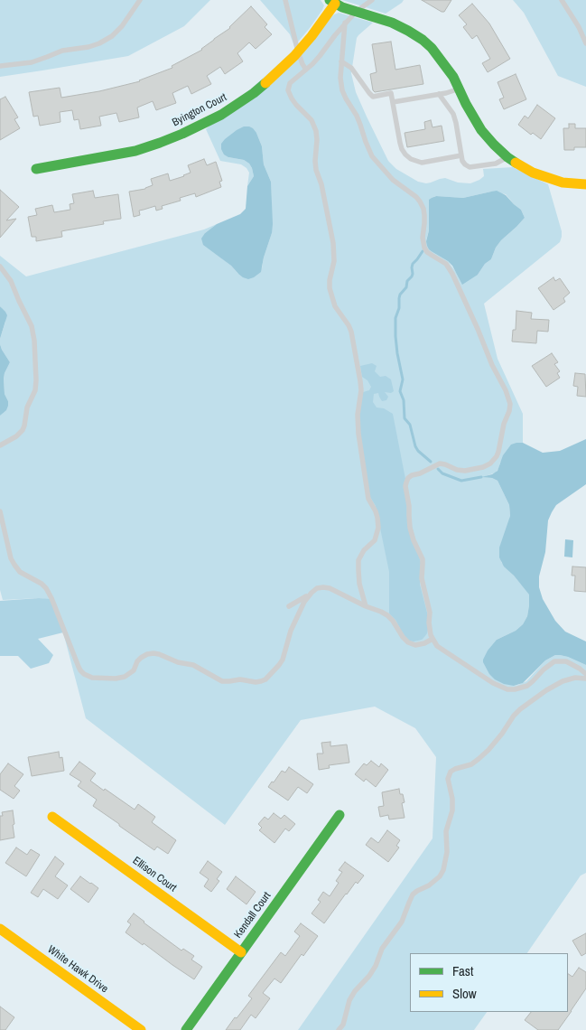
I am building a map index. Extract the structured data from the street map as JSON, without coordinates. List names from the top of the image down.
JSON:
{
  "streets": {
    "street": [
      "Byington Court",
      "Ellison Court",
      "Kendall Court",
      "White Hawk Drive"
    ]
  },
  "crossings": [
    ["Ellison Court", "Kendall Court"]
  ],
  "legend": ["Fast", "Slow"]
}
